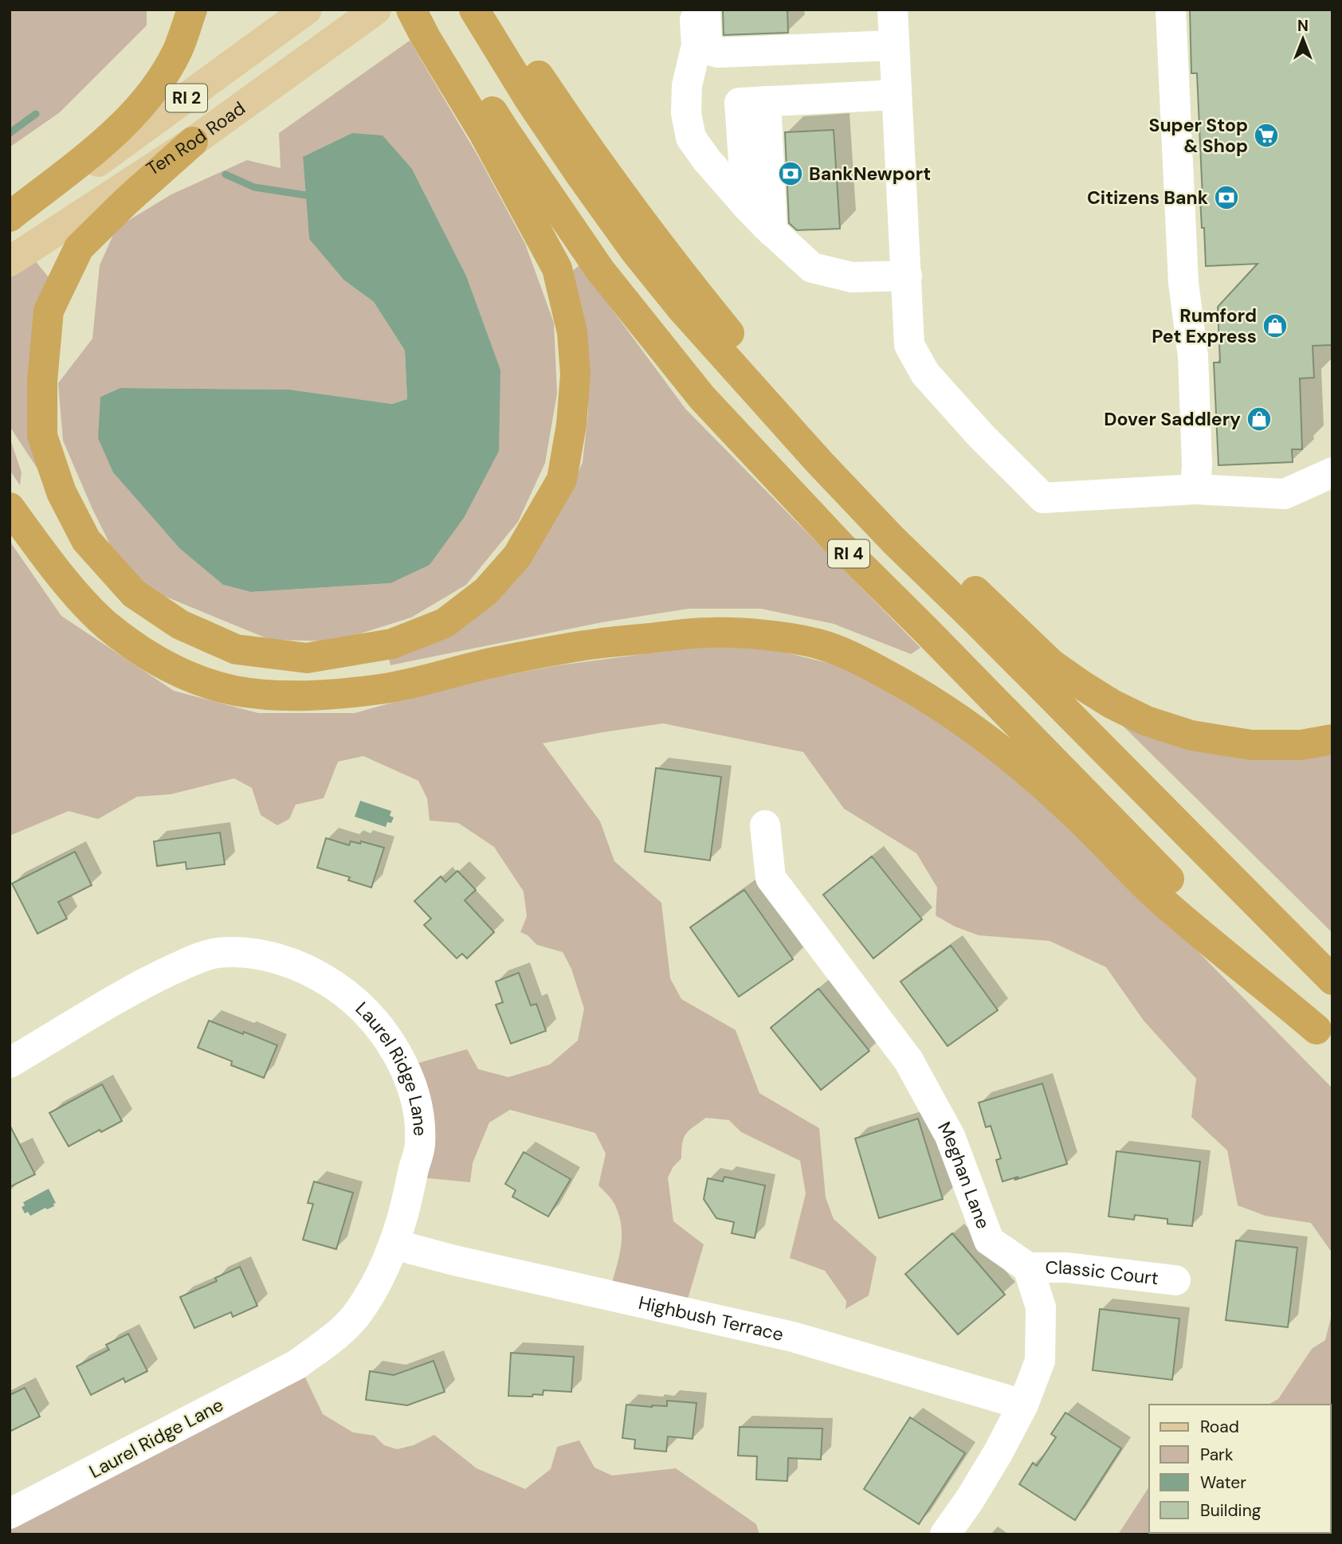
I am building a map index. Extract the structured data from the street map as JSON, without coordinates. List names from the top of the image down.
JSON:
{
  "streets": {
    "highway": ["RI 4"],
    "main road": ["RI 2", "Ten Rod Road"],
    "street": [
      "Laurel Ridge Lane",
      "Meghan Lane",
      "Classic Court",
      "Highbush Terrace"
    ]
  },
  "crossings": [
    ["Laurel Ridge Lane", "Highbush Terrace"],
    ["Meghan Lane", "Classic Court"]
  ],
  "places": {
    "supermarket": ["Super Stop & Shop"],
    "bank": ["BankNewport", "Citizens Bank"],
    "shop": ["Rumford Pet Express", "Dover Saddlery"]
  },
  "legend": [
    "Road",
    "Park",
    "Water",
    "Building"
  ],
  "north": "top"
}
